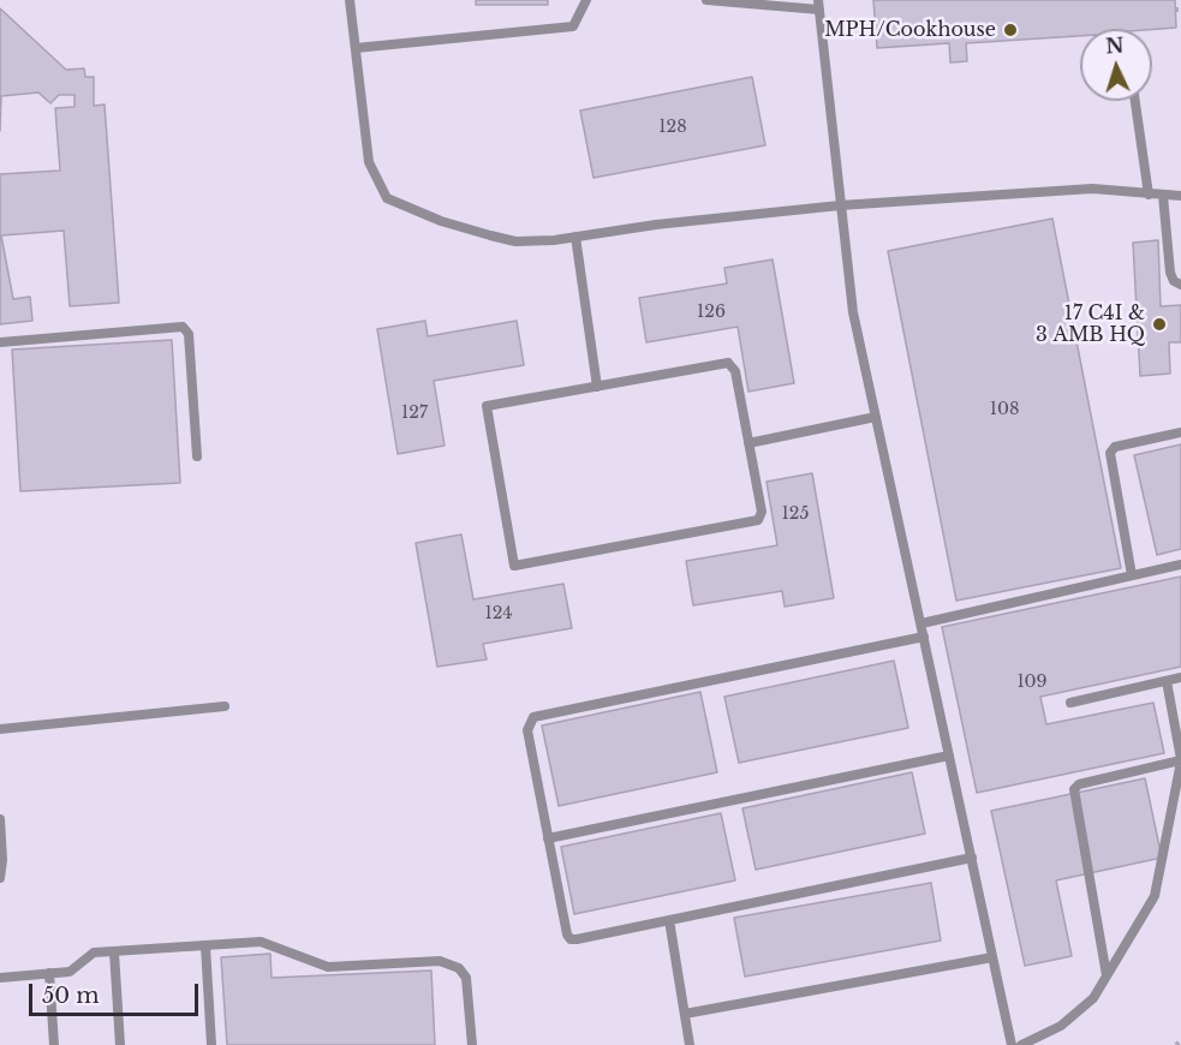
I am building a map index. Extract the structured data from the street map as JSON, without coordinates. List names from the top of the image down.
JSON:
{
  "places": ["MPH/Cookhouse", "17 C4I & 3 AMB HQ"],
  "house_numbers": [
    "128",
    "126",
    "108",
    "127",
    "125",
    "124",
    "109"
  ],
  "scale_bar": "50 m",
  "north": "top"
}
